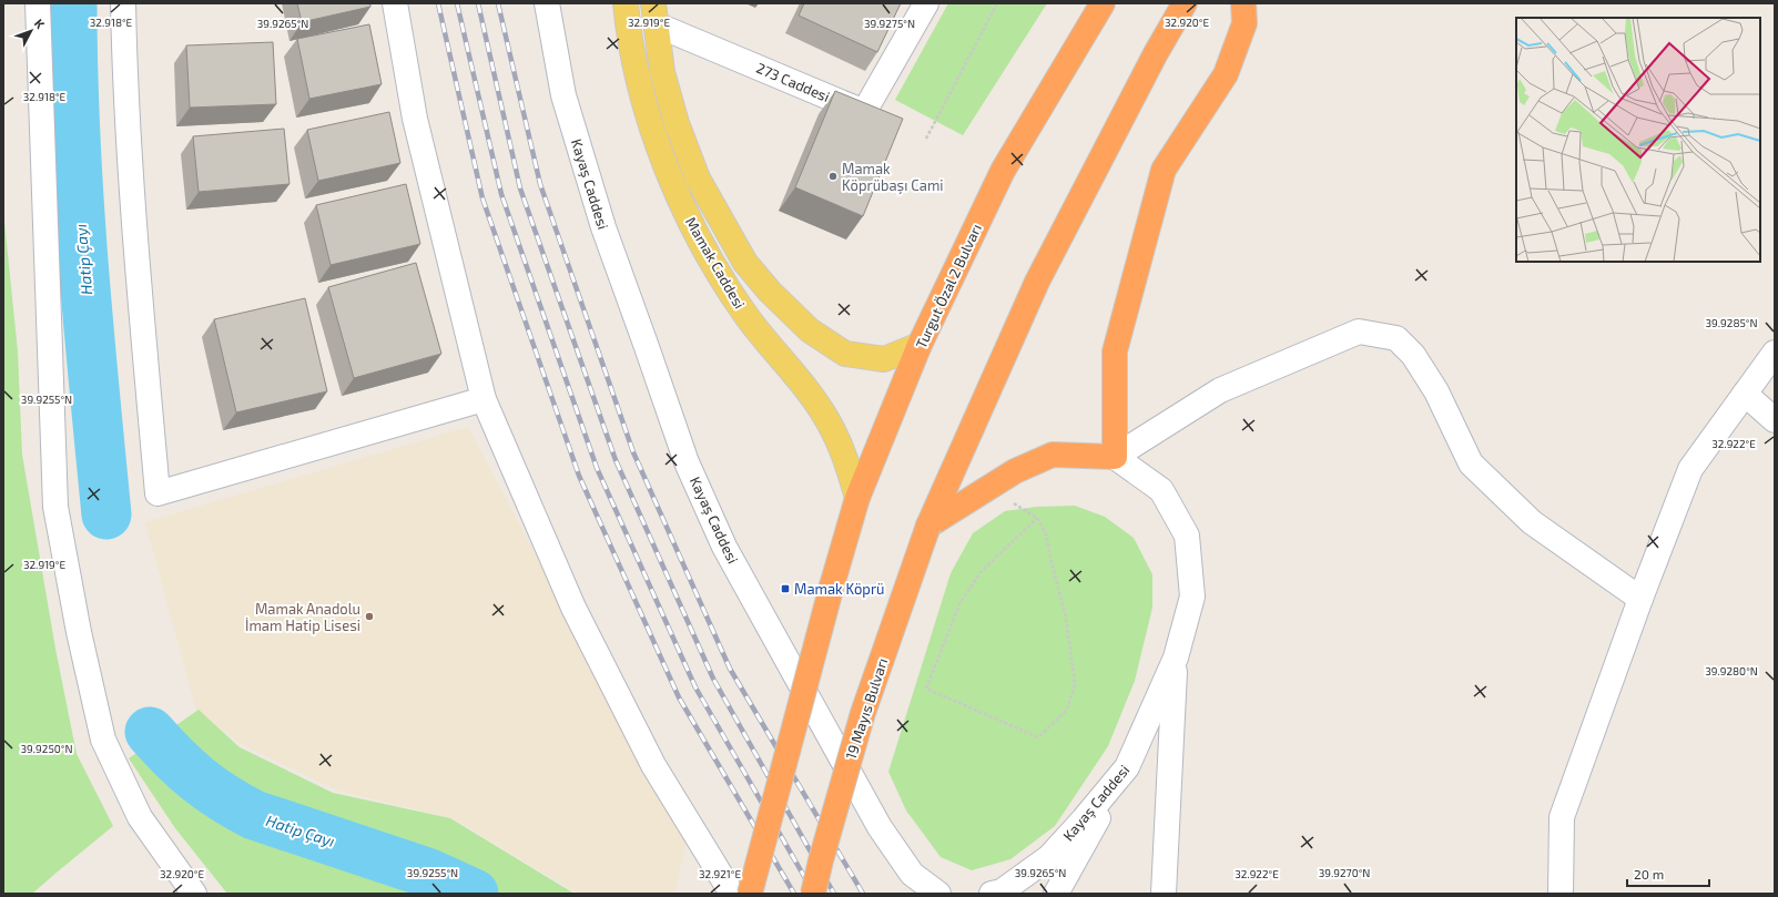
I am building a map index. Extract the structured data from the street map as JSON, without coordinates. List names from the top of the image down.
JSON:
{
  "streets": {
    "highway": ["Turgut Özal 2 Bulvarı", "19 Mayıs Bulvarı"],
    "main road": ["Mamak Caddesi"],
    "street": ["273 Caddesi", "Kayaş Caddesi"]
  },
  "crossings": [
    ["273 Caddesi", "Mamak Caddesi"],
    ["Mamak Caddesi", "Turgut Özal 2 Bulvarı"]
  ],
  "water": ["Hatip Çayı"],
  "places": {
    "other": ["Mamak Köprübaşı Cami", "Mamak Anadolu İmam Hatip Lisesi"],
    "transit": ["Mamak Köprü"]
  },
  "scale_bar": "20 m",
  "north": "top right",
  "coordinates": [
    "32.918°E",
    "32.919°E",
    "32.920°E",
    "39.9265°N",
    "39.9275°N",
    "39.9285°N",
    "39.9255°N",
    "32.922°E",
    "39.9280°N",
    "39.9250°N",
    "39.9270°N",
    "32.921°E"
  ]
}
